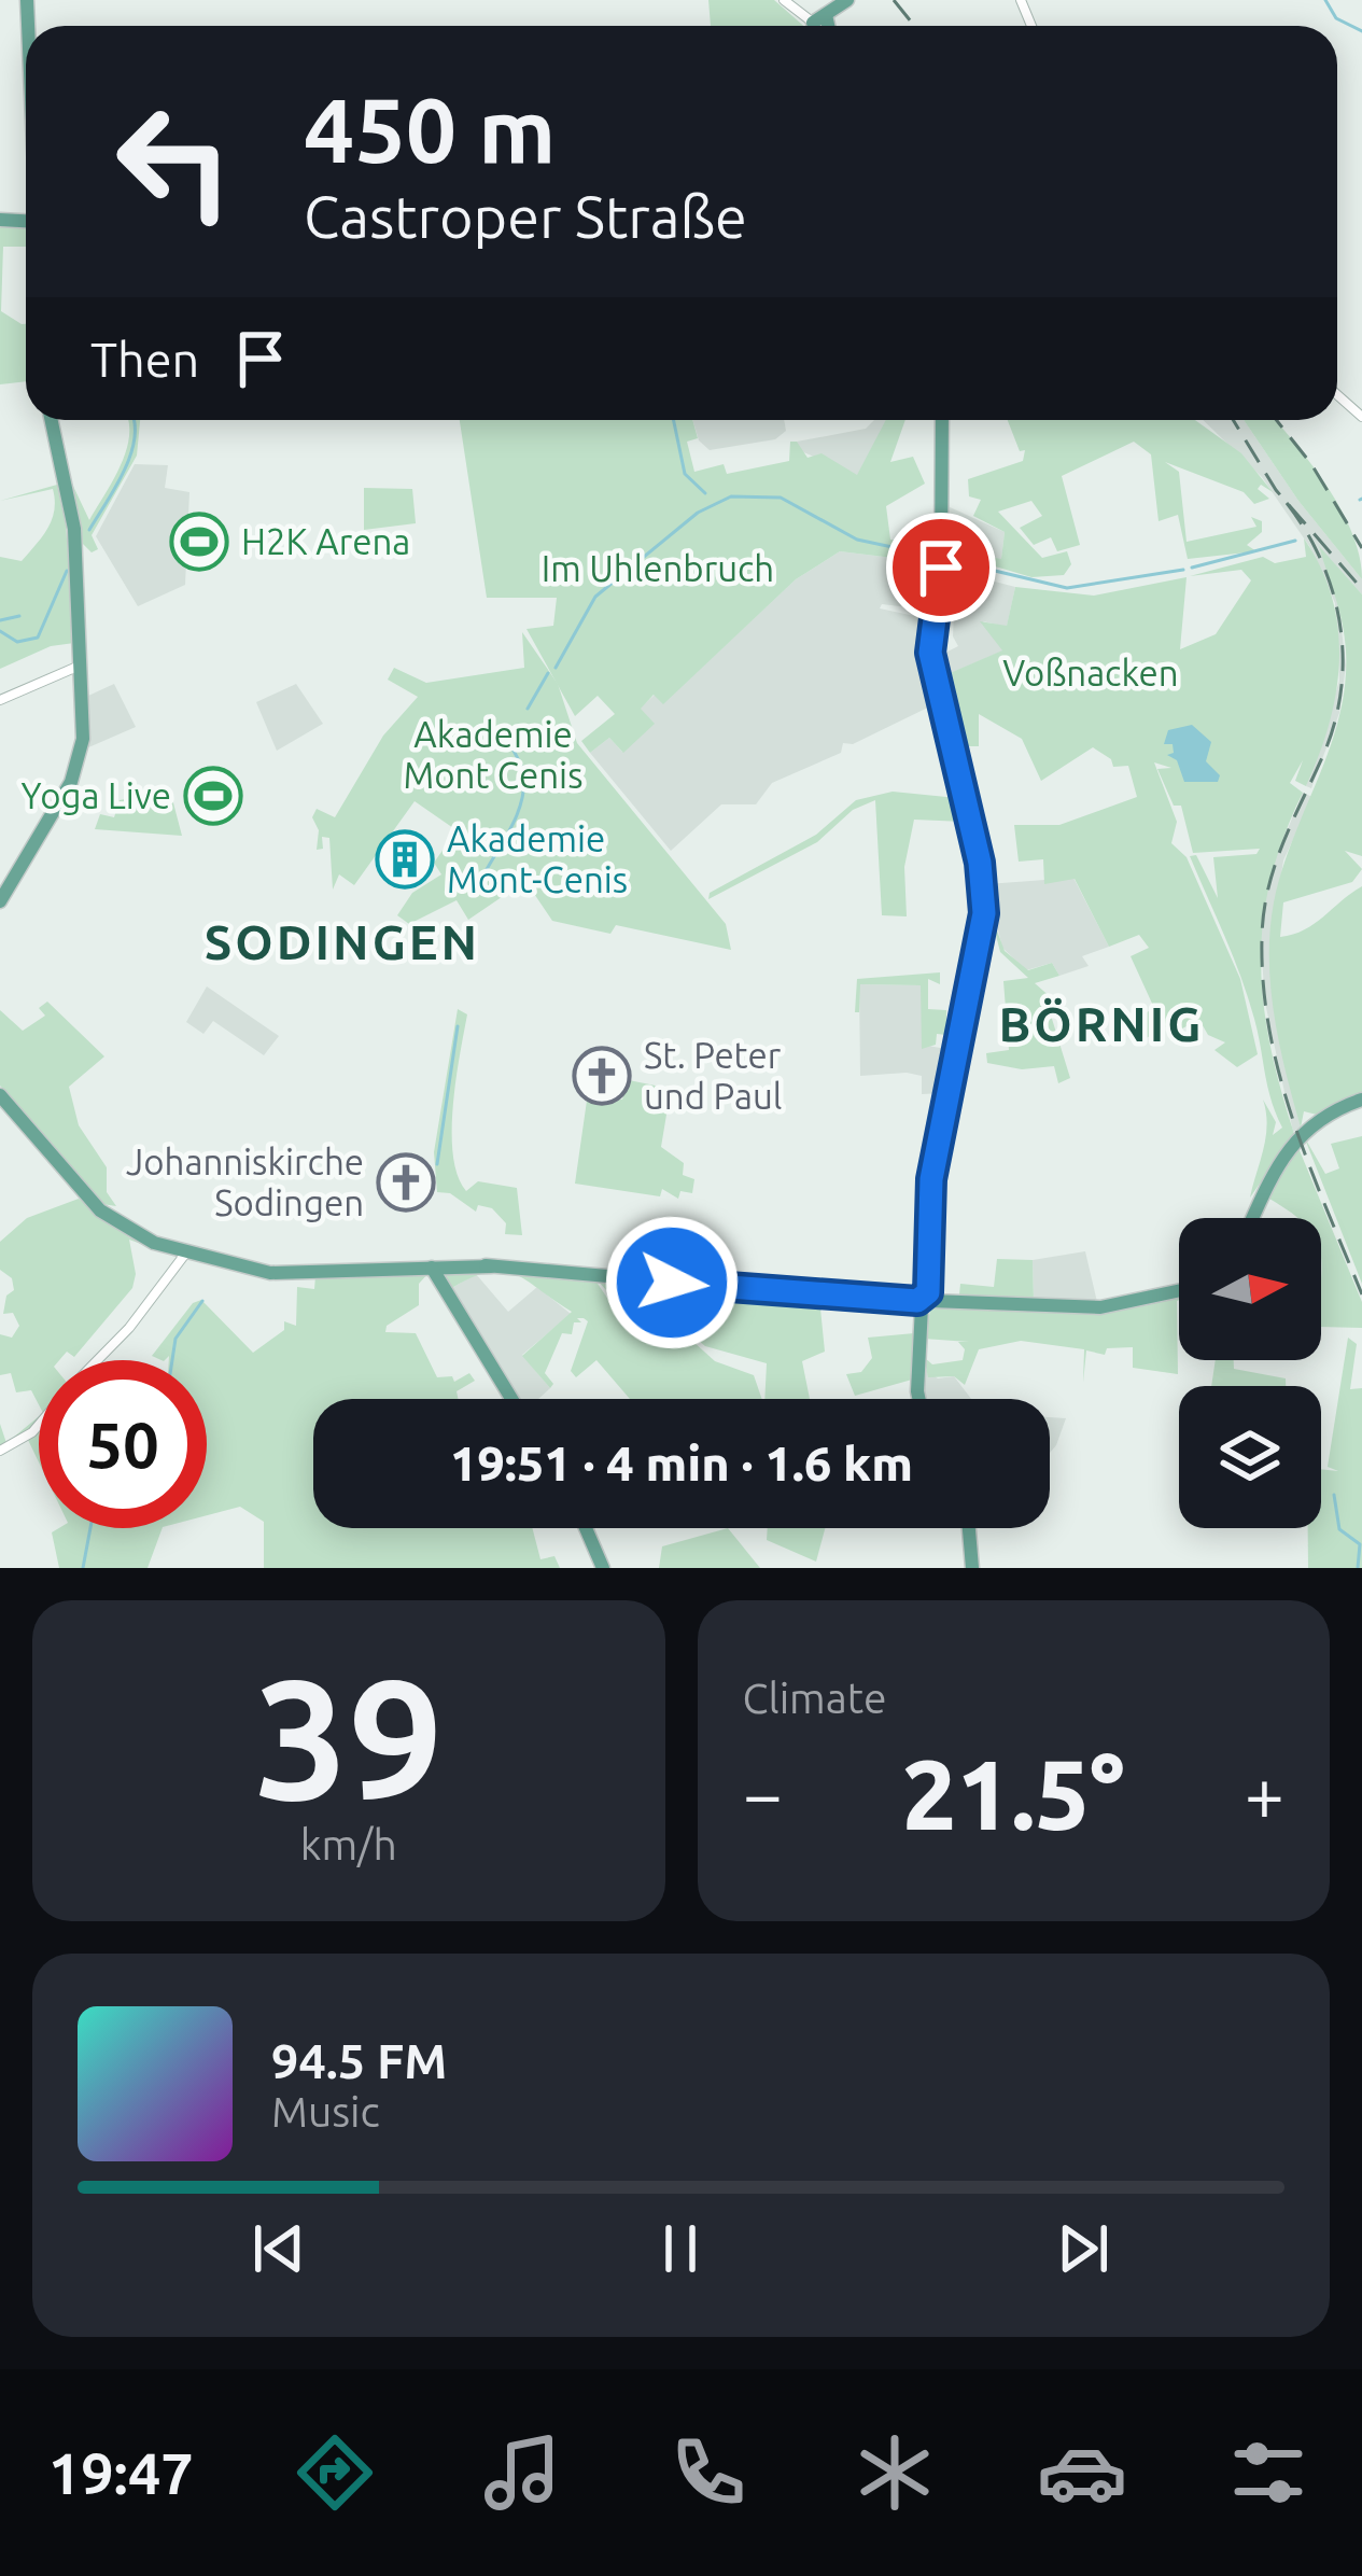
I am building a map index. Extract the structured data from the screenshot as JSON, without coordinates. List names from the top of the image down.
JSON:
{
  "districts": ["SODINGEN", "BÖRNIG"],
  "parks": ["Im Uhlenbruch", "Voßnacken", "Akademie Mont Cenis"],
  "places": {
    "sports": ["H2K Arena", "Yoga Live"],
    "building": ["Akademie Mont-Cenis"],
    "church": ["St. Peter und Paul", "Johanniskirche Sodingen"]
  },
  "north": "right",
  "page": {
    "turn": ["450 m", "Castroper Straße"],
    "then": "Then",
    "limit": "50",
    "trip": "19:51 · 4 min · 1.6 km",
    "tile": [
      ["39", "km/h"],
      "Climate"
    ],
    "heat": ["−", "21.5°", "+"],
    "song": ["94.5 FM", "Music"],
    "tabs": "19:47"
  }
}
